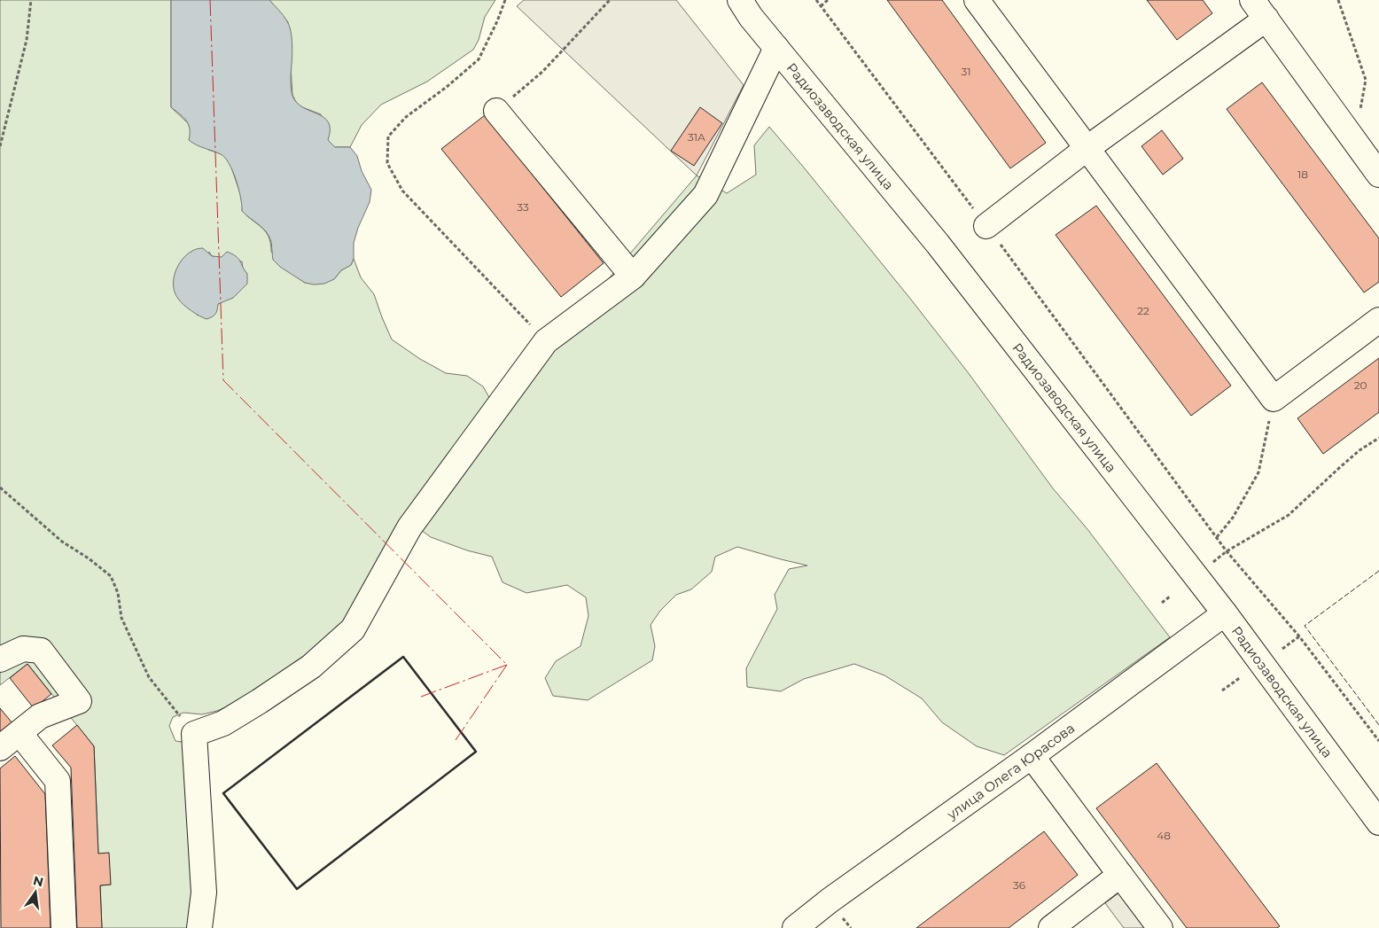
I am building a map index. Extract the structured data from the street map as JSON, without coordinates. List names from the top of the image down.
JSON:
{
  "streets": {
    "street": ["Радиозаводская улица", "улица Олега Юрасова"]
  },
  "crossings": [
    ["Радиозаводская улица", "улица Олега Юрасова"]
  ],
  "house_numbers": [
    "31",
    "31А",
    "18",
    "33",
    "22",
    "20",
    "48",
    "36"
  ],
  "north": "top"
}
